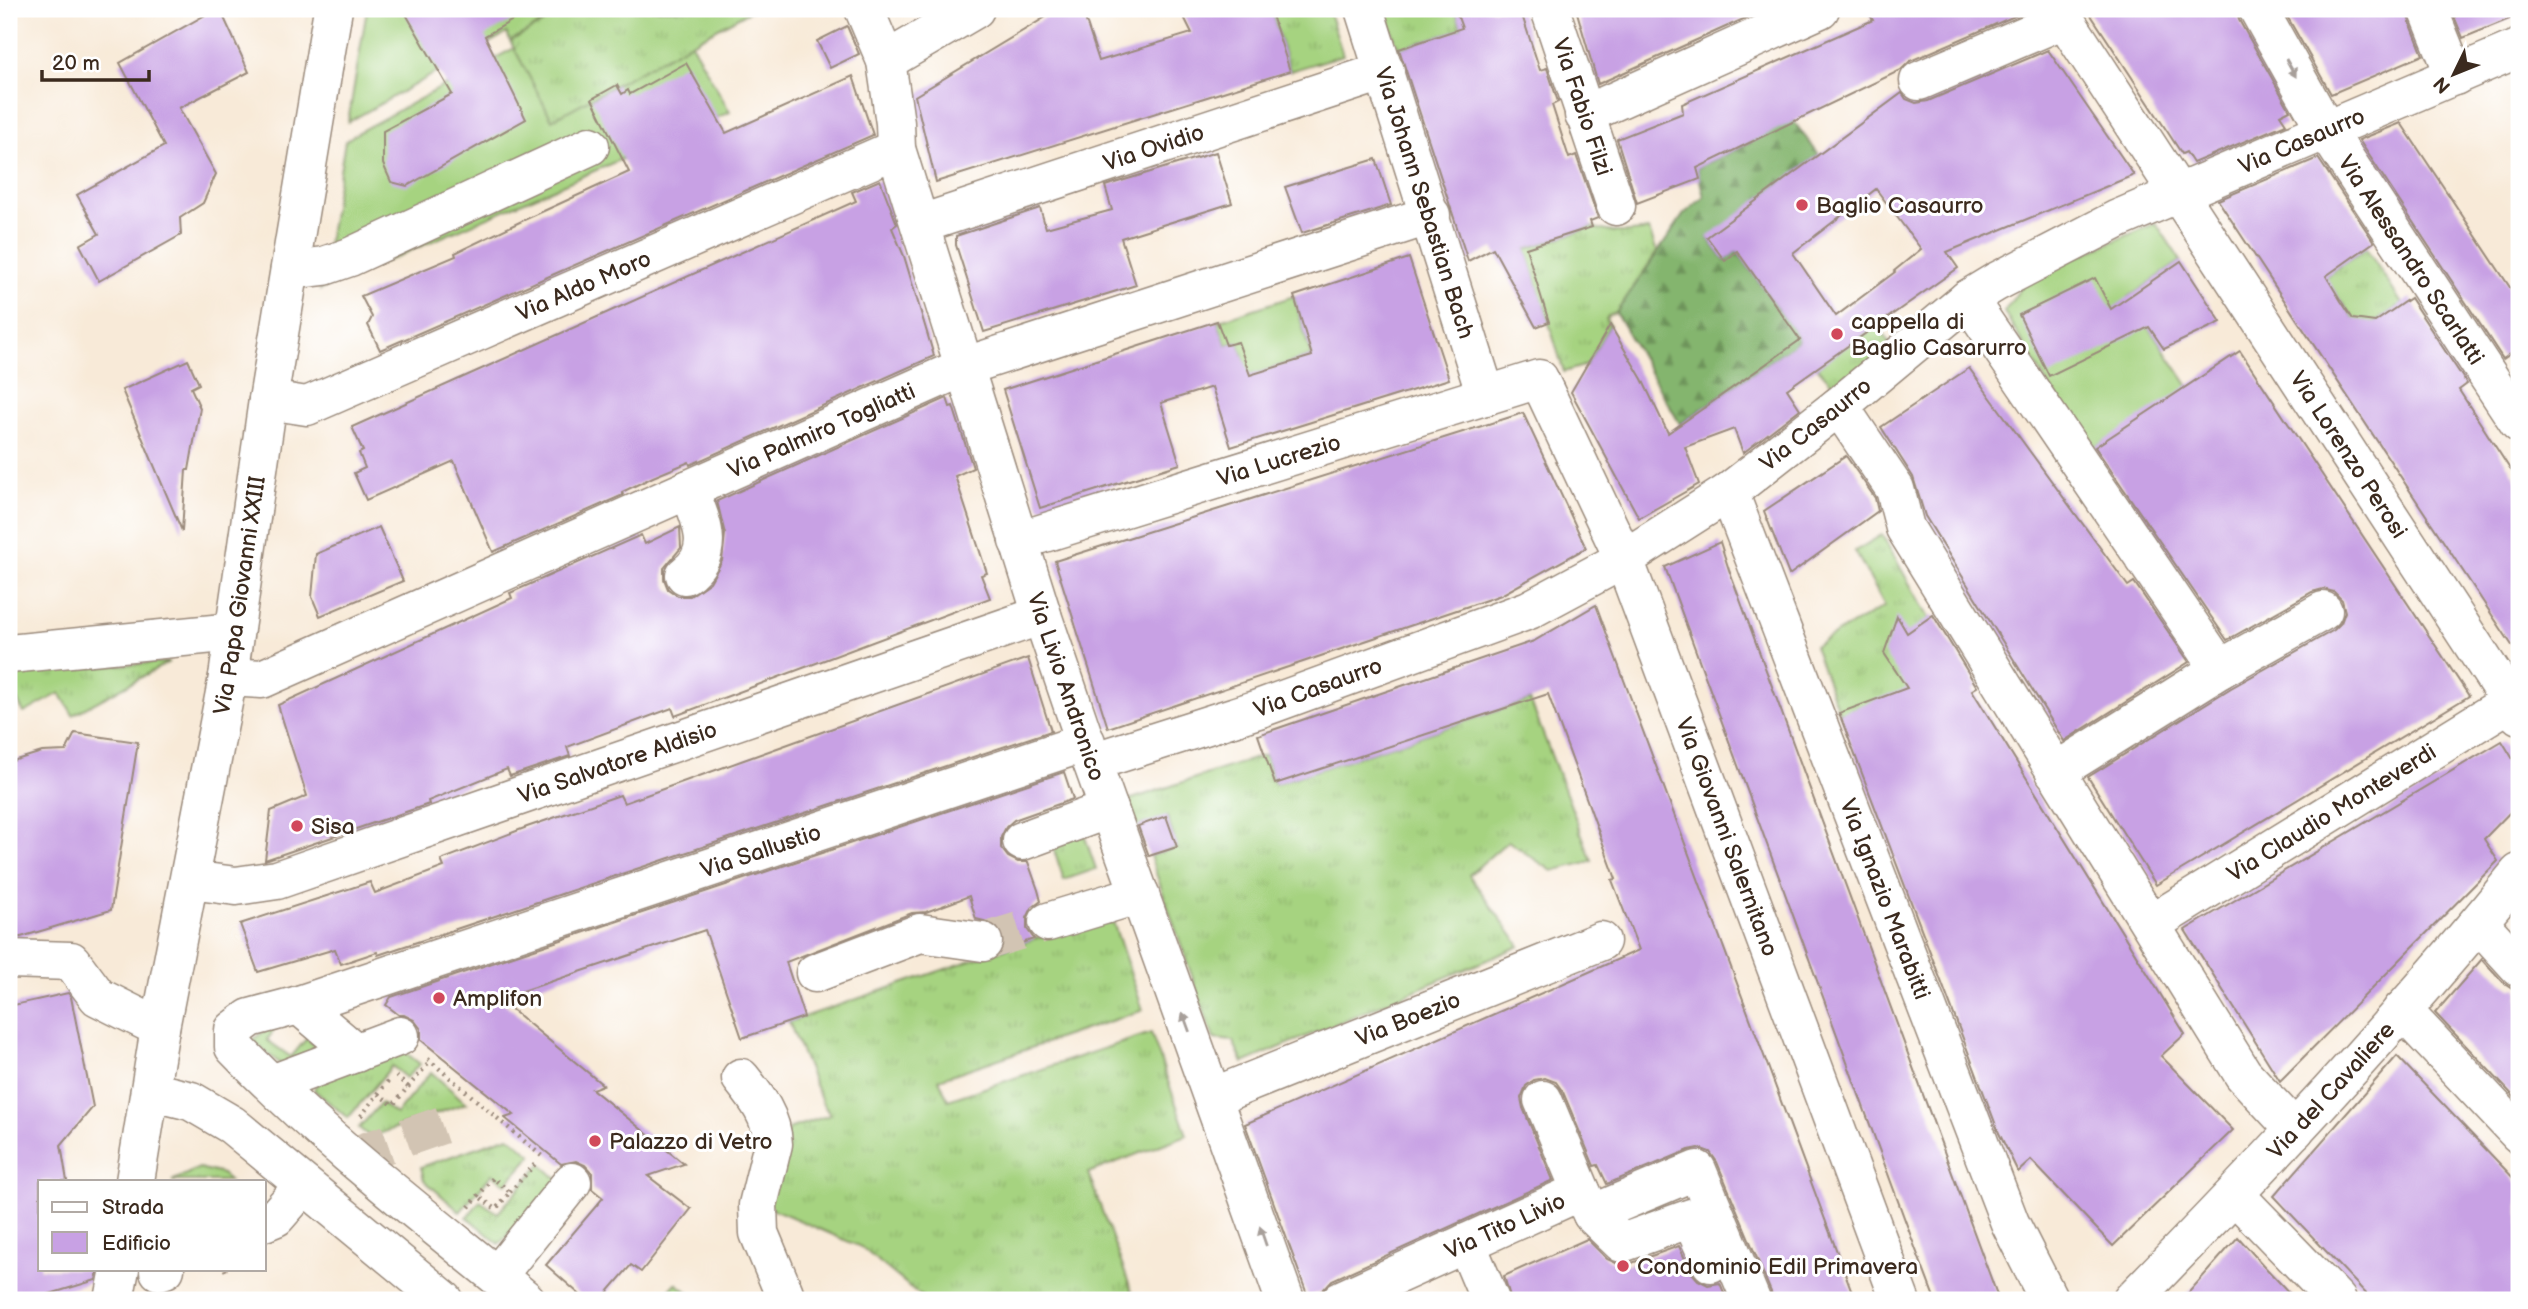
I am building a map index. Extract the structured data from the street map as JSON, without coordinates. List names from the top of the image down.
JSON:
{
  "streets": {
    "street": [
      "Via Fabio Filzi",
      "Via Casaurro",
      "Via Ovidio",
      "Via Johann Sebastian Bach",
      "Via Alessandro Scarlatti",
      "Via Aldo Moro",
      "Via Palmiro Togliatti",
      "Via Lorenzo Perosi",
      "Via Lucrezio",
      "Via Papa Giovanni XXIII",
      "Via Livio Andronico",
      "Via Salvatore Aldisio",
      "Via Claudio Monteverdi",
      "Via Giovanni Salernitano",
      "Via Sallustio",
      "Via Ignazio Marabitti",
      "Via Boezio",
      "Via del Cavaliere",
      "Via Tito Livio"
    ]
  },
  "crossings": [
    ["Via Casaurro", "Via Alessandro Scarlatti"],
    ["Via Casaurro", "Via Lorenzo Perosi"],
    ["Via Casaurro", "Via Livio Andronico"],
    ["Via Casaurro", "Via Giovanni Salernitano"],
    ["Via Casaurro", "Via Sallustio"],
    ["Via Casaurro", "Via Ignazio Marabitti"],
    ["Via Ovidio", "Via Johann Sebastian Bach"],
    ["Via Ovidio", "Via Livio Andronico"],
    ["Via Johann Sebastian Bach", "Via Palmiro Togliatti"],
    ["Via Johann Sebastian Bach", "Via Lucrezio"],
    ["Via Aldo Moro", "Via Papa Giovanni XXIII"],
    ["Via Aldo Moro", "Via Livio Andronico"],
    ["Via Palmiro Togliatti", "Via Papa Giovanni XXIII"],
    ["Via Palmiro Togliatti", "Via Livio Andronico"],
    ["Via Lorenzo Perosi", "Via Claudio Monteverdi"],
    ["Via Lucrezio", "Via Livio Andronico"],
    ["Via Lucrezio", "Via Giovanni Salernitano"],
    ["Via Papa Giovanni XXIII", "Via Salvatore Aldisio"],
    ["Via Livio Andronico", "Via Salvatore Aldisio"],
    ["Via Livio Andronico", "Via Sallustio"],
    ["Via Livio Andronico", "Via Boezio"]
  ],
  "places": [
    "Baglio Casaurro",
    "cappella di Baglio Casarurro",
    "Sisa",
    "Amplifon",
    "Palazzo di Vetro",
    "Condominio Edil Primavera"
  ],
  "legend": ["Strada", "Edificio"],
  "scale_bar": "20 m",
  "north": "bottom left"
}
